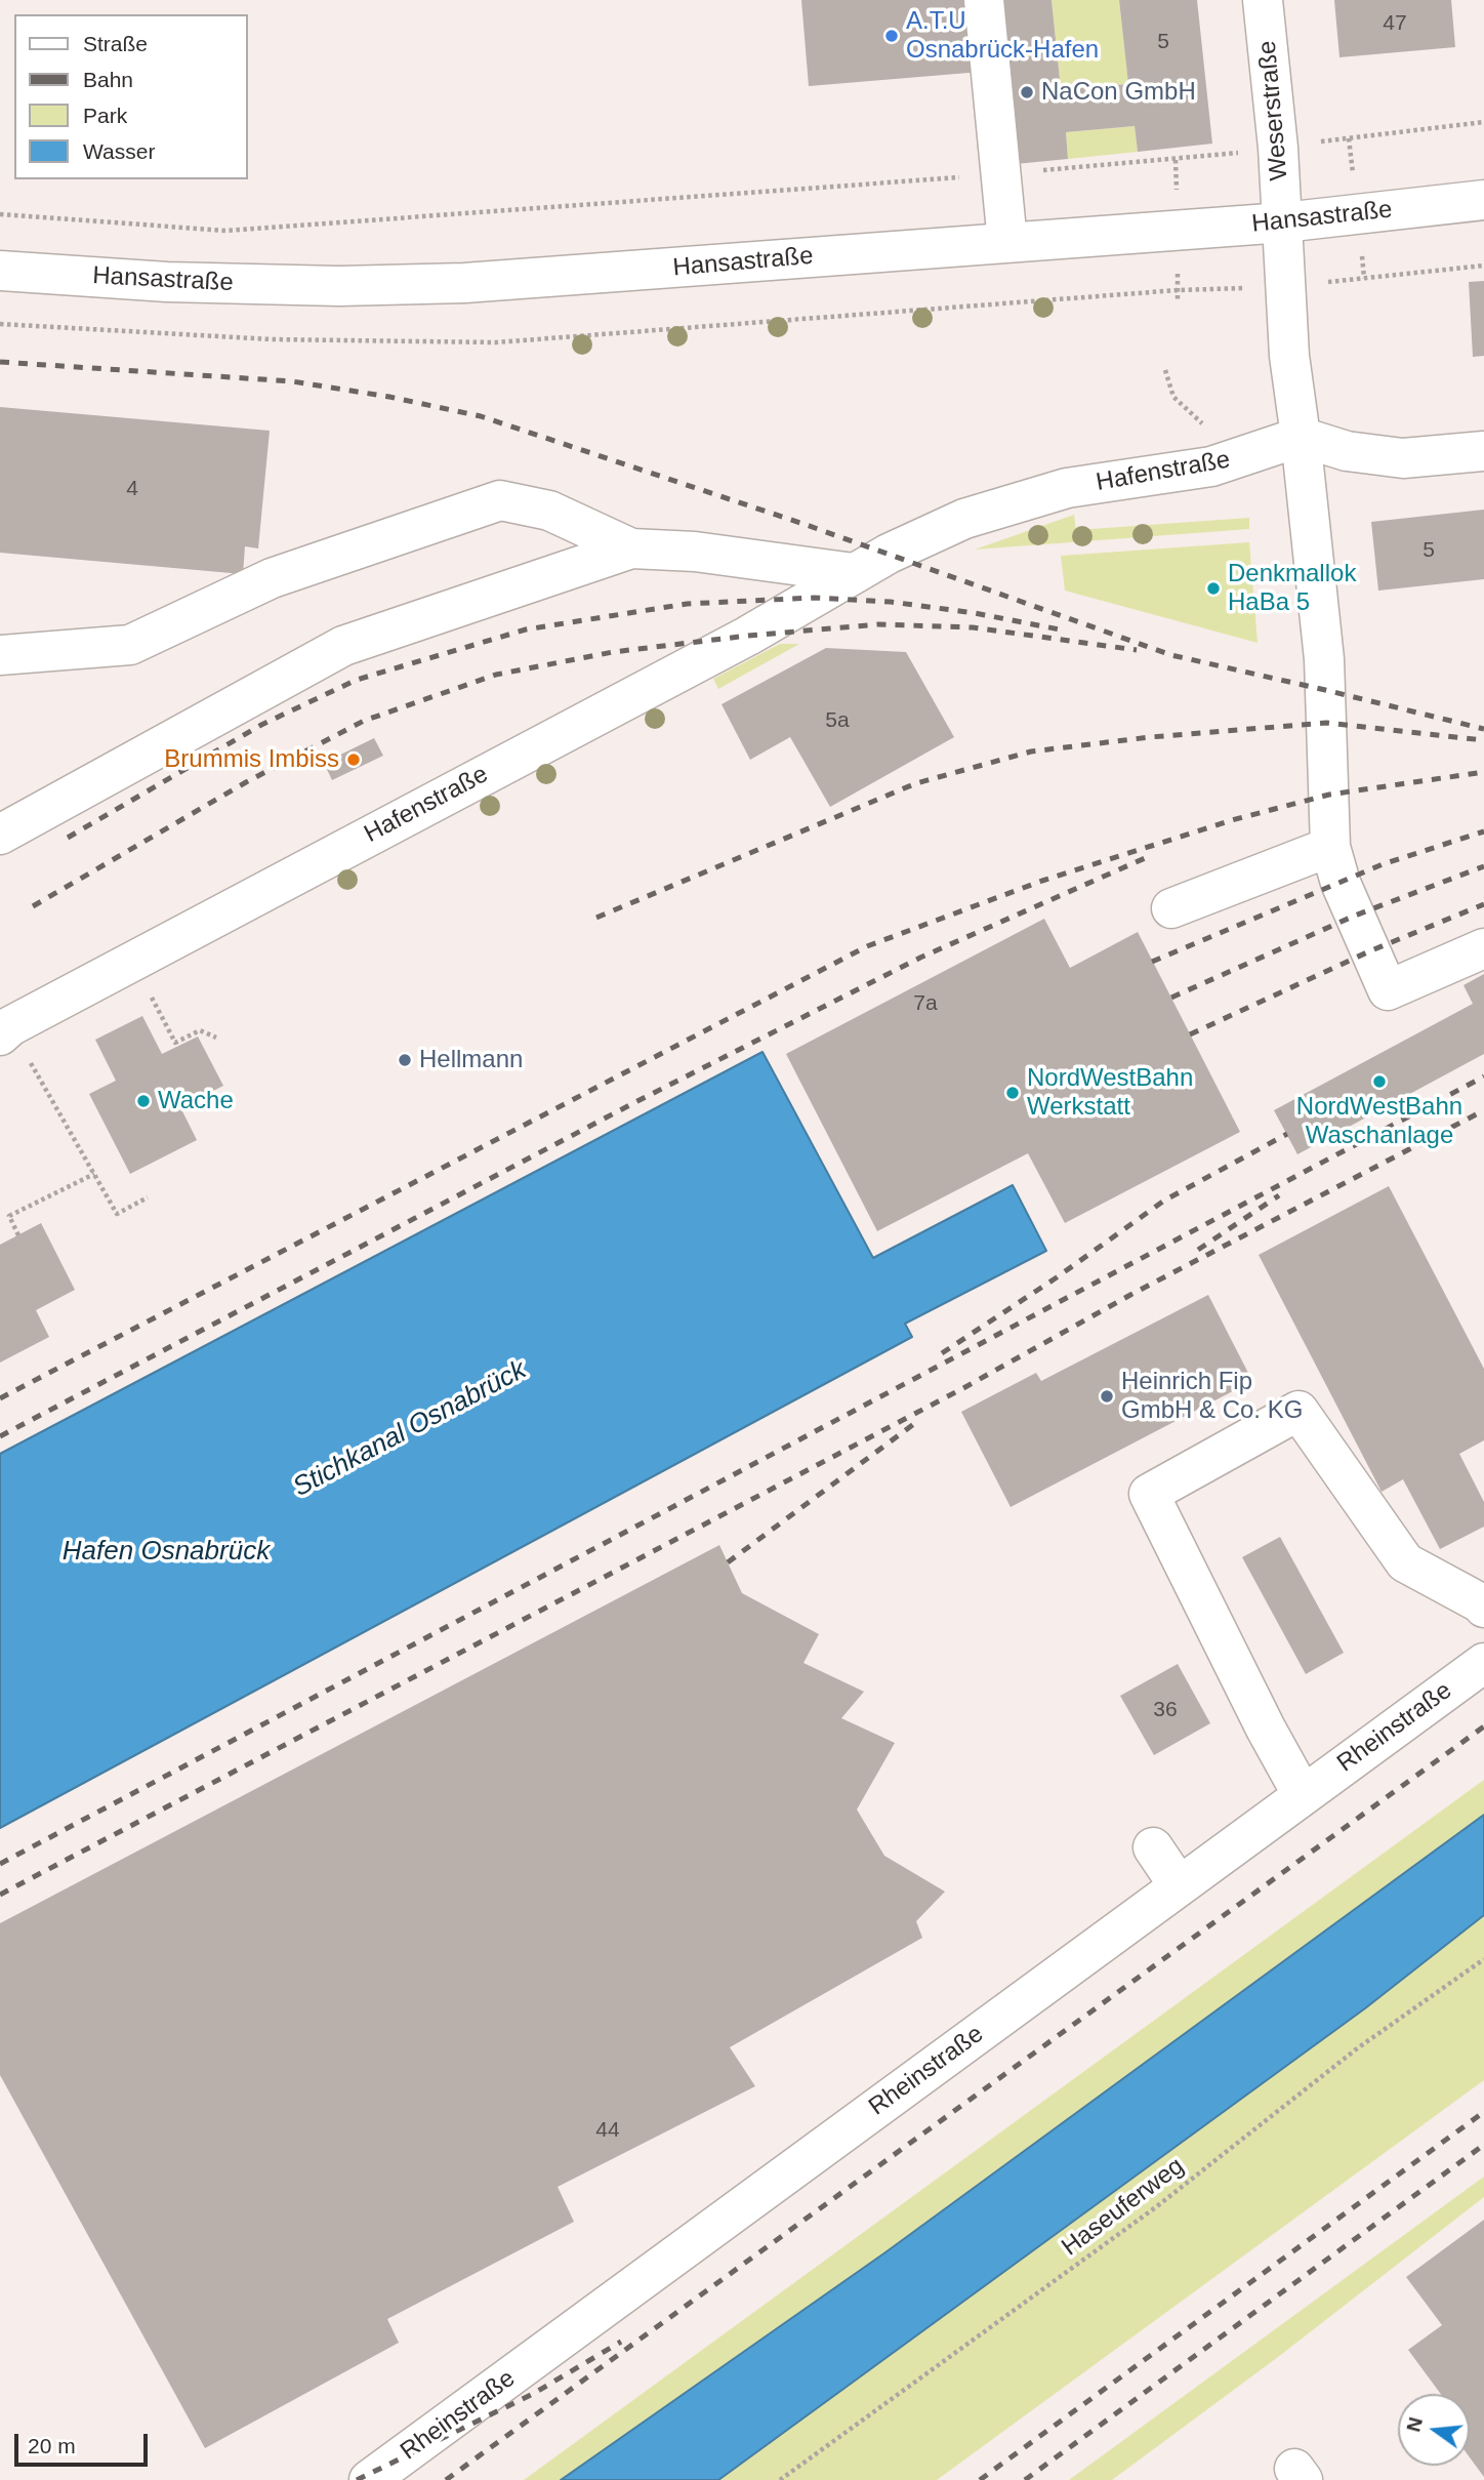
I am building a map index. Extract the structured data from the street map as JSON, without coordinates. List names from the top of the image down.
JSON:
{
  "streets": {
    "street": [
      "Weserstraße",
      "Hansastraße",
      "Hafenstraße",
      "Rheinstraße"
    ],
    "path": ["Haseuferweg"]
  },
  "crossings": [
    ["Weserstraße", "Hansastraße"],
    ["Weserstraße", "Hafenstraße"]
  ],
  "water": ["Stichkanal Osnabrück", "Hafen Osnabrück"],
  "places": [
    "A.T.U Osnabrück-Hafen",
    "NaCon GmbH",
    "Denkmallok HaBa 5",
    "Brummis Imbiss",
    "Hellmann",
    "NordWestBahn Waschanlage",
    "NordWestBahn Werkstatt",
    "Wache",
    "Heinrich Fip GmbH & Co. KG"
  ],
  "house_numbers": [
    "47",
    "5",
    "4",
    "5",
    "5a",
    "7a",
    "36",
    "44"
  ],
  "legend": [
    "Straße",
    "Bahn",
    "Park",
    "Wasser"
  ],
  "scale_bar": "20 m",
  "north": "left"
}
